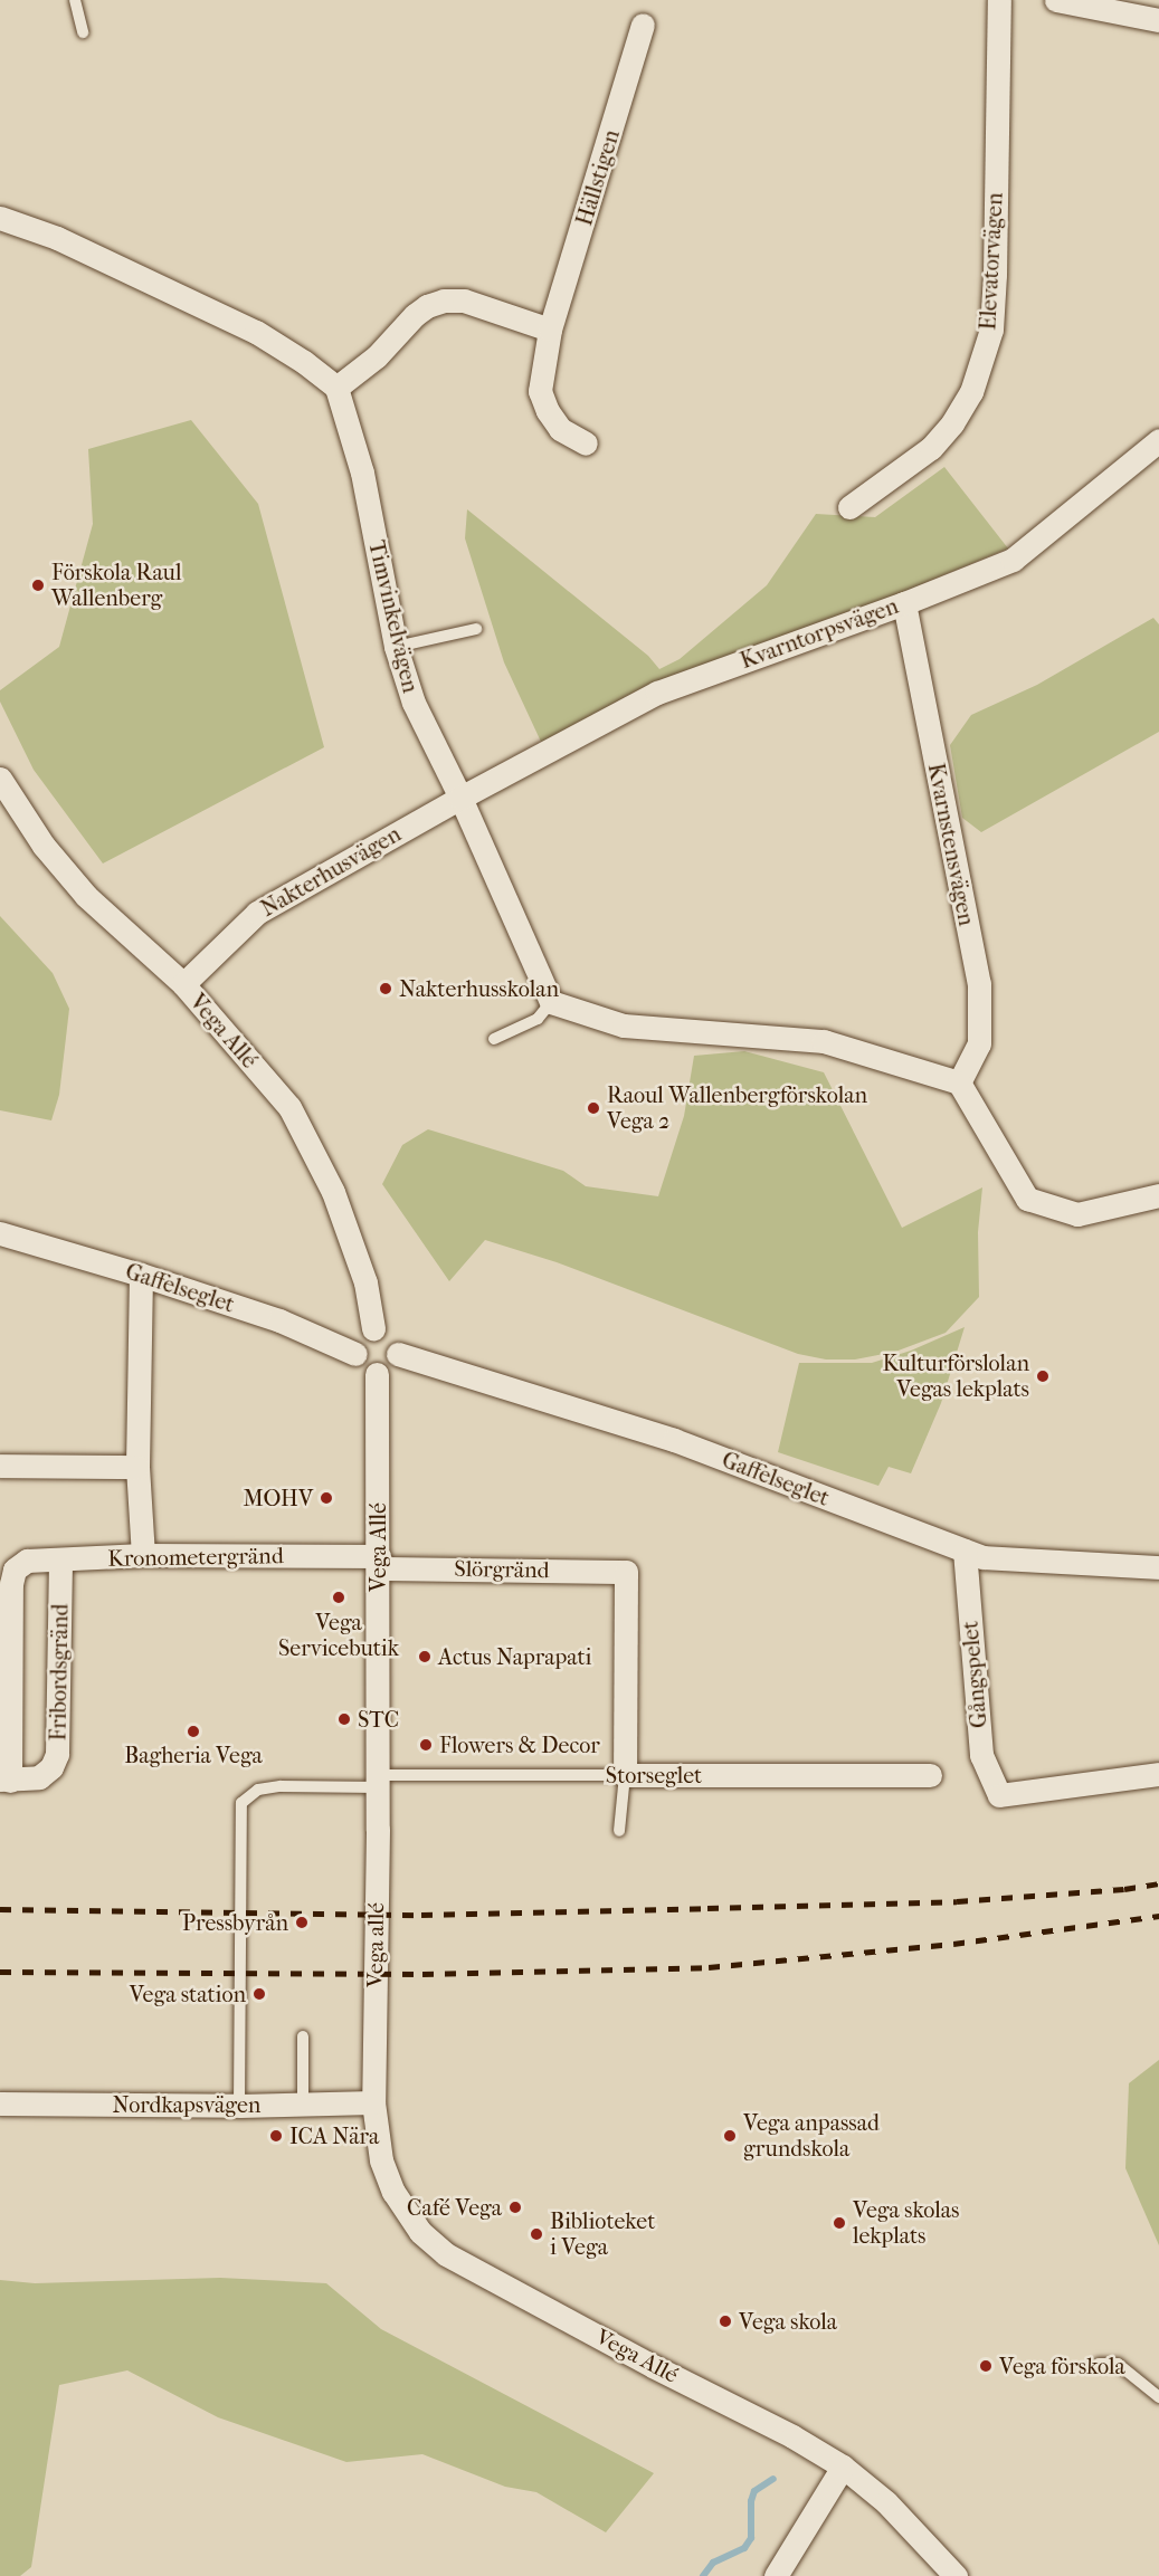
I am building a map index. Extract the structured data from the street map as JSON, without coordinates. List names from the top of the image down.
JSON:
{
  "streets": {
    "street": [
      "Hällstigen",
      "Elevatorvägen",
      "Timvinkelvägen",
      "Kvarntorpsvägen",
      "Kvarnstensvägen",
      "Nakterhusvägen",
      "Vega Allé",
      "Gaffelseglet",
      "Kronometergränd",
      "Slörgränd",
      "Fribordsgränd",
      "Gångspelet",
      "Storseglet",
      "Vega allé",
      "Nordkapsvägen"
    ]
  },
  "crossings": [
    ["Timvinkelvägen", "Kvarntorpsvägen"],
    ["Timvinkelvägen", "Nakterhusvägen"],
    ["Kvarntorpsvägen", "Kvarnstensvägen"],
    ["Kvarntorpsvägen", "Nakterhusvägen"],
    ["Nakterhusvägen", "Vega Allé"],
    ["Vega Allé", "Gaffelseglet"],
    ["Vega Allé", "Kronometergränd"],
    ["Vega Allé", "Slörgränd"],
    ["Vega Allé", "Storseglet"],
    ["Vega Allé", "Vega allé"],
    ["Vega Allé", "Nordkapsvägen"],
    ["Gaffelseglet", "Gångspelet"],
    ["Kronometergränd", "Slörgränd"],
    ["Kronometergränd", "Fribordsgränd"],
    ["Slörgränd", "Storseglet"],
    ["Storseglet", "Vega allé"],
    ["Storseglet", "Nordkapsvägen"],
    ["Vega allé", "Nordkapsvägen"]
  ],
  "places": [
    "Förskola Raul Wallenberg",
    "Nakterhusskolan",
    "Raoul Wallenbergförskolan Vega 2",
    "Kulturförslolan Vegas lekplats",
    "MOHV",
    "Vega Servicebutik",
    "Actus Naprapati",
    "STC",
    "Bagheria Vega",
    "Flowers & Decor",
    "Pressbyrån",
    "Vega station",
    "ICA Nära",
    "Vega anpassad grundskola",
    "Café Vega",
    "Vega skolas lekplats",
    "Biblioteket i Vega",
    "Vega skola",
    "Vega förskola"
  ]
}
